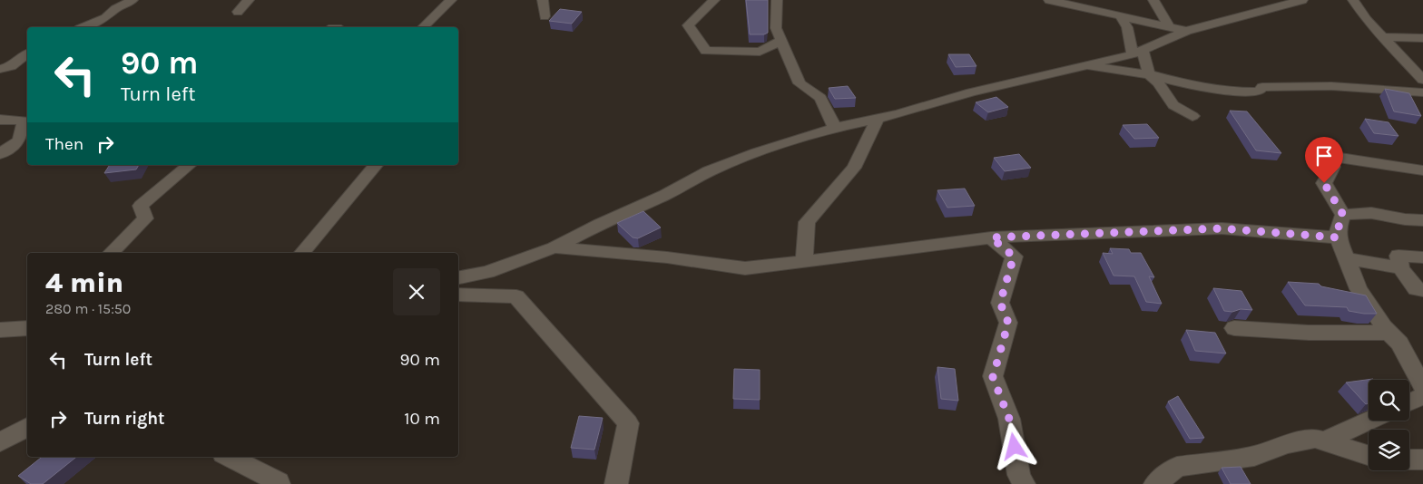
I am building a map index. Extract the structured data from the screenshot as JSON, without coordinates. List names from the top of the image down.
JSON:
{
  "page": {
    "turn": ["90 m", "Turn left"],
    "then": "Then",
    "heading": ["4 min", "280 m · 15:50"],
    "list": [
      {
        "name": "Turn left",
        "value": "90 m"
      },
      {
        "name": "Turn right",
        "value": "10 m"
      }
    ]
  }
}
